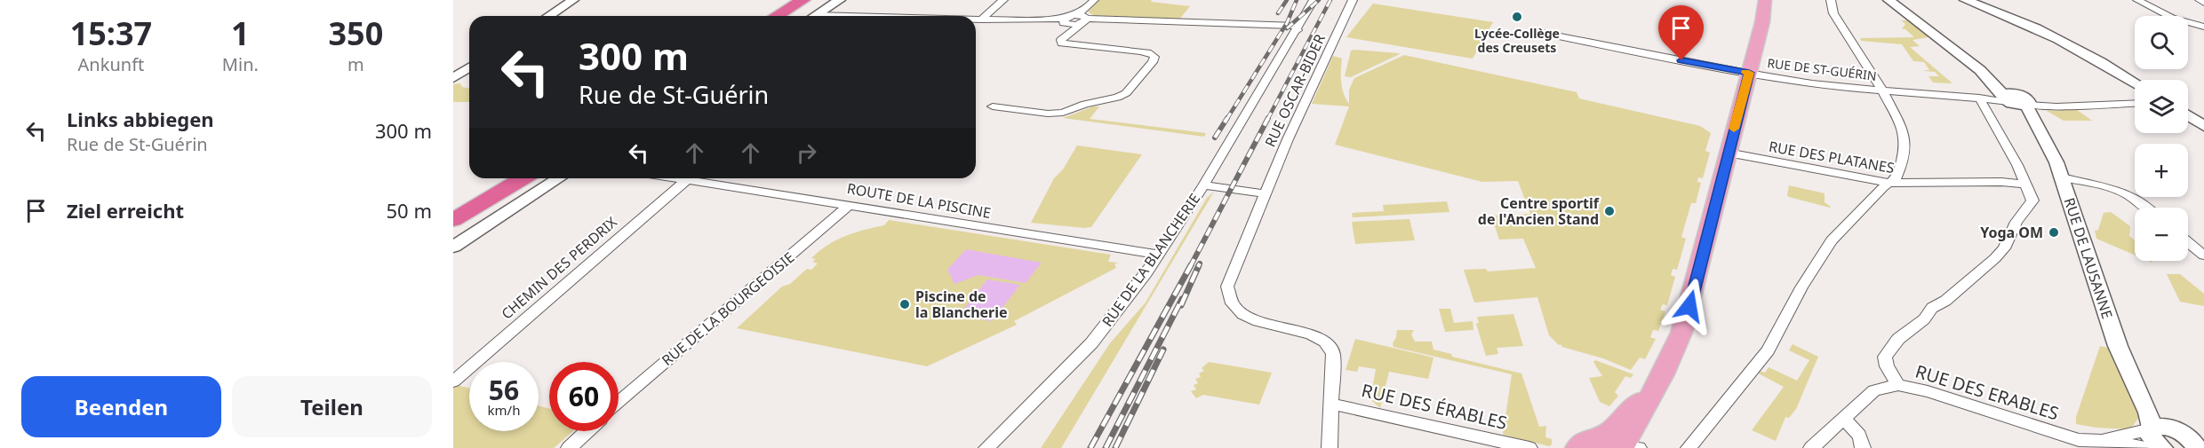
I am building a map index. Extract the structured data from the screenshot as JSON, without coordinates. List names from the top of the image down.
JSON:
{
  "streets": {
    "street": [
      "RUE DE ST-GUÉRIN",
      "RUE OSCAR-BIDER",
      "RUE DES PLATANES",
      "ROUTE DE LA PISCINE",
      "RUE DE LAUSANNE",
      "RUE DE LA BLANCHERIE",
      "CHEMIN DES PERDRIX",
      "RUE DE LA BOURGEOISIE",
      "RUE DES ERABLES",
      "RUE DES ÉRABLES"
    ]
  },
  "crossings": [
    ["RUE DE ST-GUÉRIN", "RUE DE LAUSANNE"],
    ["RUE OSCAR-BIDER", "RUE DE LA BLANCHERIE"],
    ["RUE OSCAR-BIDER", "RUE DES ÉRABLES"],
    ["ROUTE DE LA PISCINE", "RUE DE LA BLANCHERIE"],
    ["ROUTE DE LA PISCINE", "CHEMIN DES PERDRIX"],
    ["ROUTE DE LA PISCINE", "RUE DE LA BOURGEOISIE"]
  ],
  "places": [
    "Lycée-Collège des Creusets",
    "Centre sportif de l'Ancien Stand",
    "Yoga OM",
    "Piscine de la Blancherie"
  ],
  "page": {
    "eta": [
      "15:37",
      "Ankunft",
      "1",
      "Min.",
      "350",
      "m"
    ],
    "map_buttons": ["+", "−"],
    "turn": ["300 m", "Rue de St-Guérin"],
    "list": [
      {
        "name": "Links abbiegen",
        "note": "Rue de St-Guérin",
        "value": "300 m"
      },
      {
        "name": "Ziel erreicht",
        "value": "50 m"
      }
    ],
    "speed": "56 km/h",
    "limit": "60",
    "buttons": ["Beenden", "Teilen"]
  }
}
